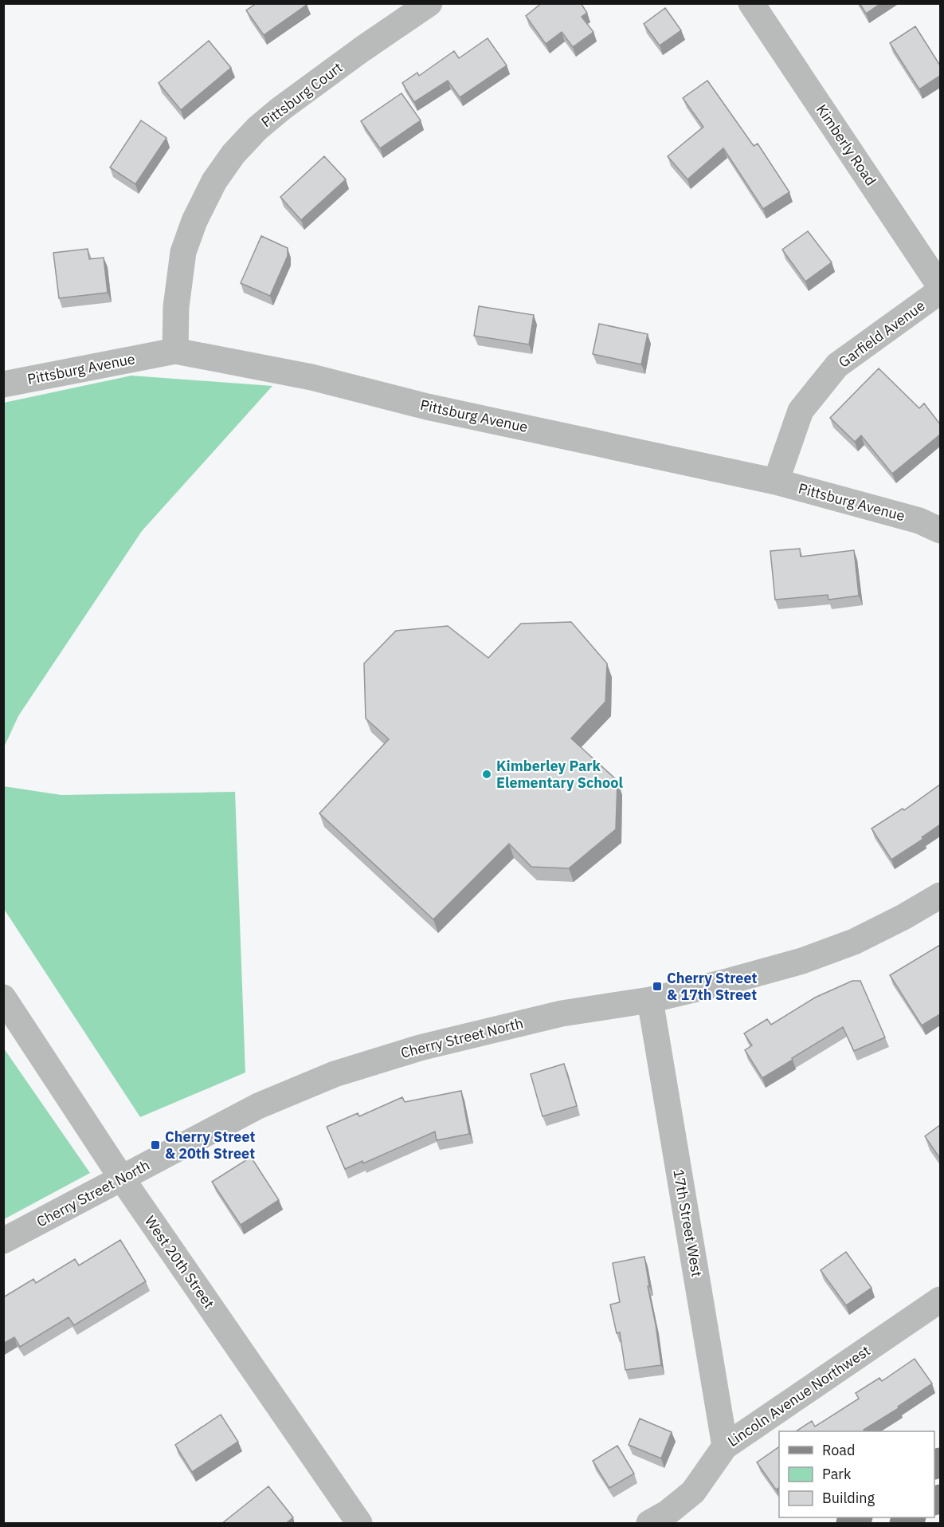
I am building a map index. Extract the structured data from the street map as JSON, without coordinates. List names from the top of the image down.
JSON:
{
  "streets": {
    "street": [
      "Pittsburg Court",
      "Kimberly Road",
      "Garfield Avenue",
      "Pittsburg Avenue",
      "Cherry Street North",
      "17th Street West",
      "West 20th Street",
      "Lincoln Avenue Northwest"
    ]
  },
  "crossings": [
    ["Pittsburg Court", "Pittsburg Avenue"],
    ["Garfield Avenue", "Pittsburg Avenue"],
    ["Cherry Street North", "17th Street West"],
    ["Cherry Street North", "West 20th Street"],
    ["17th Street West", "Lincoln Avenue Northwest"]
  ],
  "places": {
    "other": ["Kimberley Park Elementary School"],
    "transit": ["Cherry Street & 17th Street", "Cherry Street & 20th Street"]
  },
  "legend": ["Road", "Park", "Building"]
}
